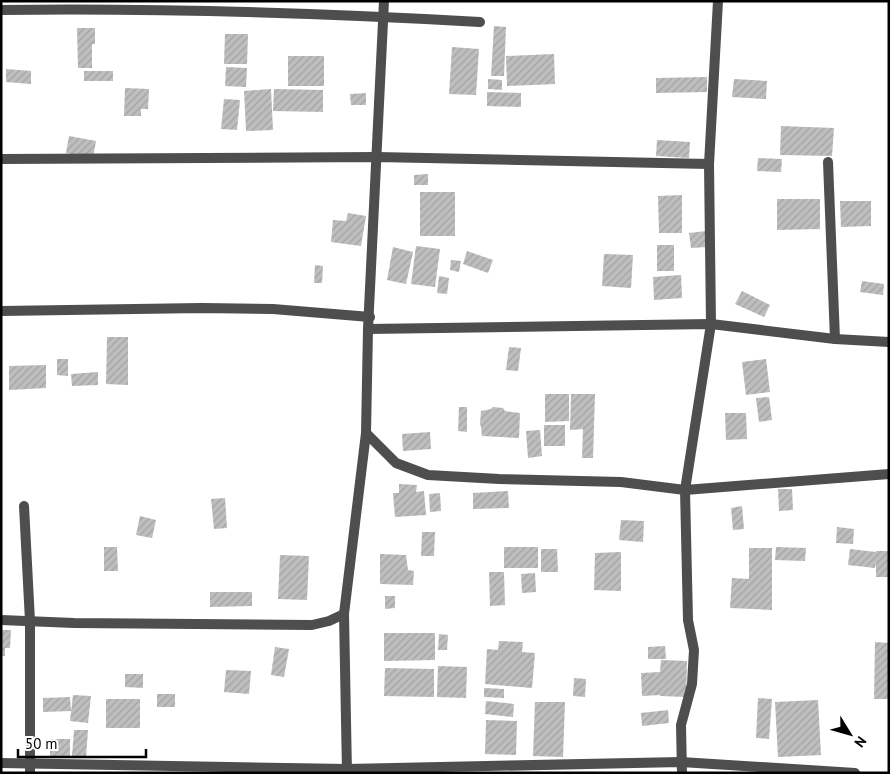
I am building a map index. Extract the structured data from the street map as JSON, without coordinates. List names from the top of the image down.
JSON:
{
  "scale_bar": "50 m",
  "north": "bottom right"
}
